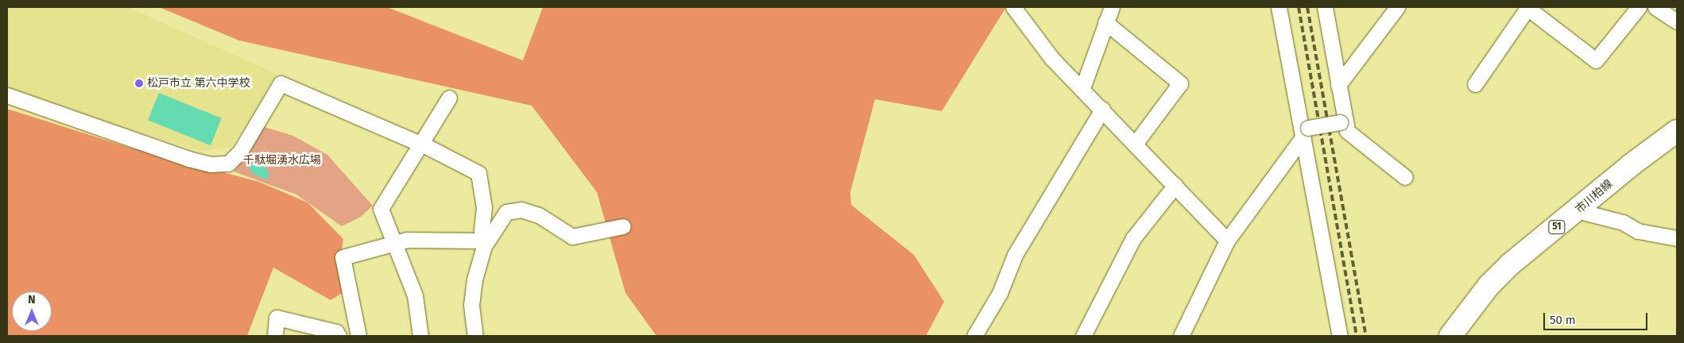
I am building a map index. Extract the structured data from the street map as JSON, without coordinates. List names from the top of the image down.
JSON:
{
  "streets": {
    "main road": ["市川柏線", "51"]
  },
  "parks": ["千駄堀湧水広場"],
  "places": ["松戸市立 第六中学校"],
  "scale_bar": "50 m",
  "north": "top"
}
